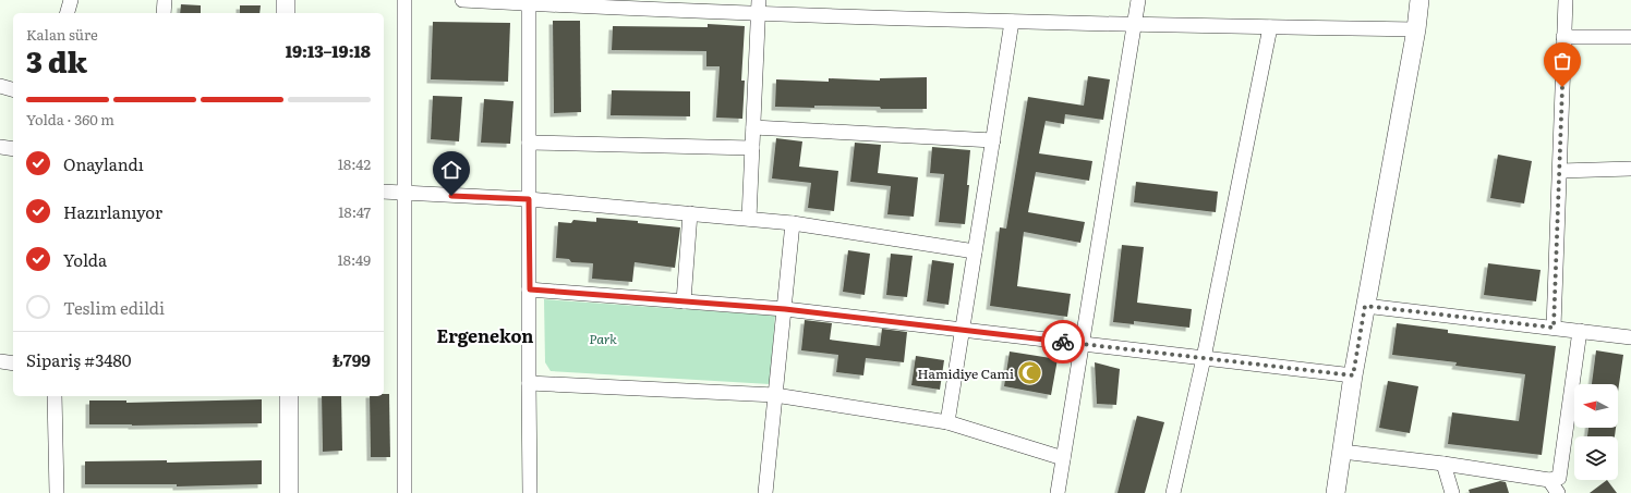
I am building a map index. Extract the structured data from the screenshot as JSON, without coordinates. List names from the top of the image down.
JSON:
{
  "districts": ["Ergenekon"],
  "parks": ["Park"],
  "places": {
    "mosque": ["Hamidiye Cami"]
  },
  "north": "left",
  "page": {
    "heading": ["3 dk", "Kalan süre", "19:13–19:18"],
    "panel": ["Sipariş #3480", "₺799"],
    "bar": "Yolda · 360 m",
    "list": [
      ["Onaylandı", "18:42"],
      ["Hazırlanıyor", "18:47"],
      ["Yolda", "18:49"],
      "Teslim edildi"
    ]
  }
}
